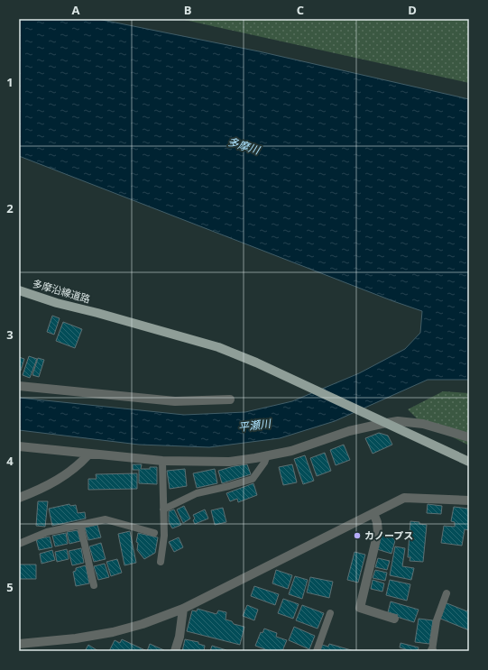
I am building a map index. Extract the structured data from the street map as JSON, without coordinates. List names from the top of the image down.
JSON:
{
  "streets": {
    "main road": ["多摩沿線道路"]
  },
  "water": ["多摩川", "平瀬川"],
  "places": ["カノープス"],
  "grid": {
    "columns": [
      "A",
      "B",
      "C",
      "D"
    ],
    "rows": [
      "1",
      "2",
      "3",
      "4",
      "5"
    ]
  }
}
